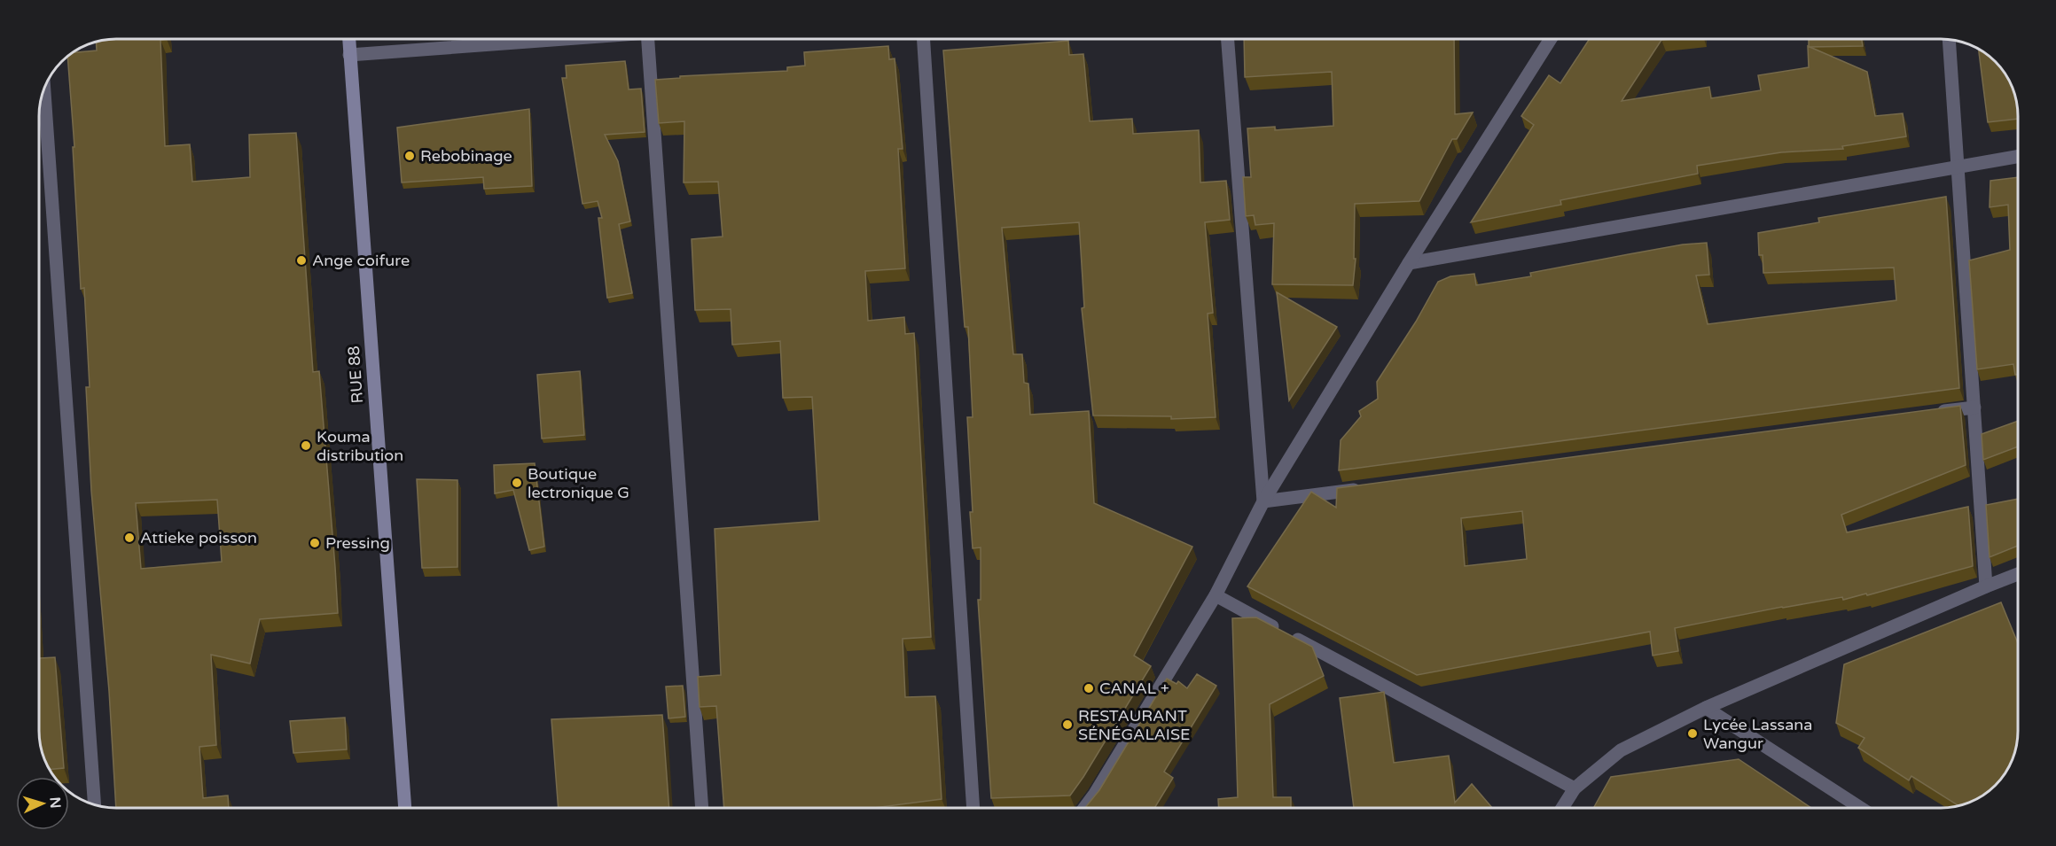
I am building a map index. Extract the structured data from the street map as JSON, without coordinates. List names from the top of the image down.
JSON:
{
  "streets": {
    "main road": ["RUE 88"]
  },
  "places": [
    "Rebobinage",
    "Ange coifure",
    "Kouma distribution",
    "Boutique lectronique G",
    "Attieke poisson",
    "Pressing",
    "CANAL +",
    "RESTAURANT SÉNÉGALAISE",
    "Lycée Lassana Wangur"
  ],
  "north": "right"
}
